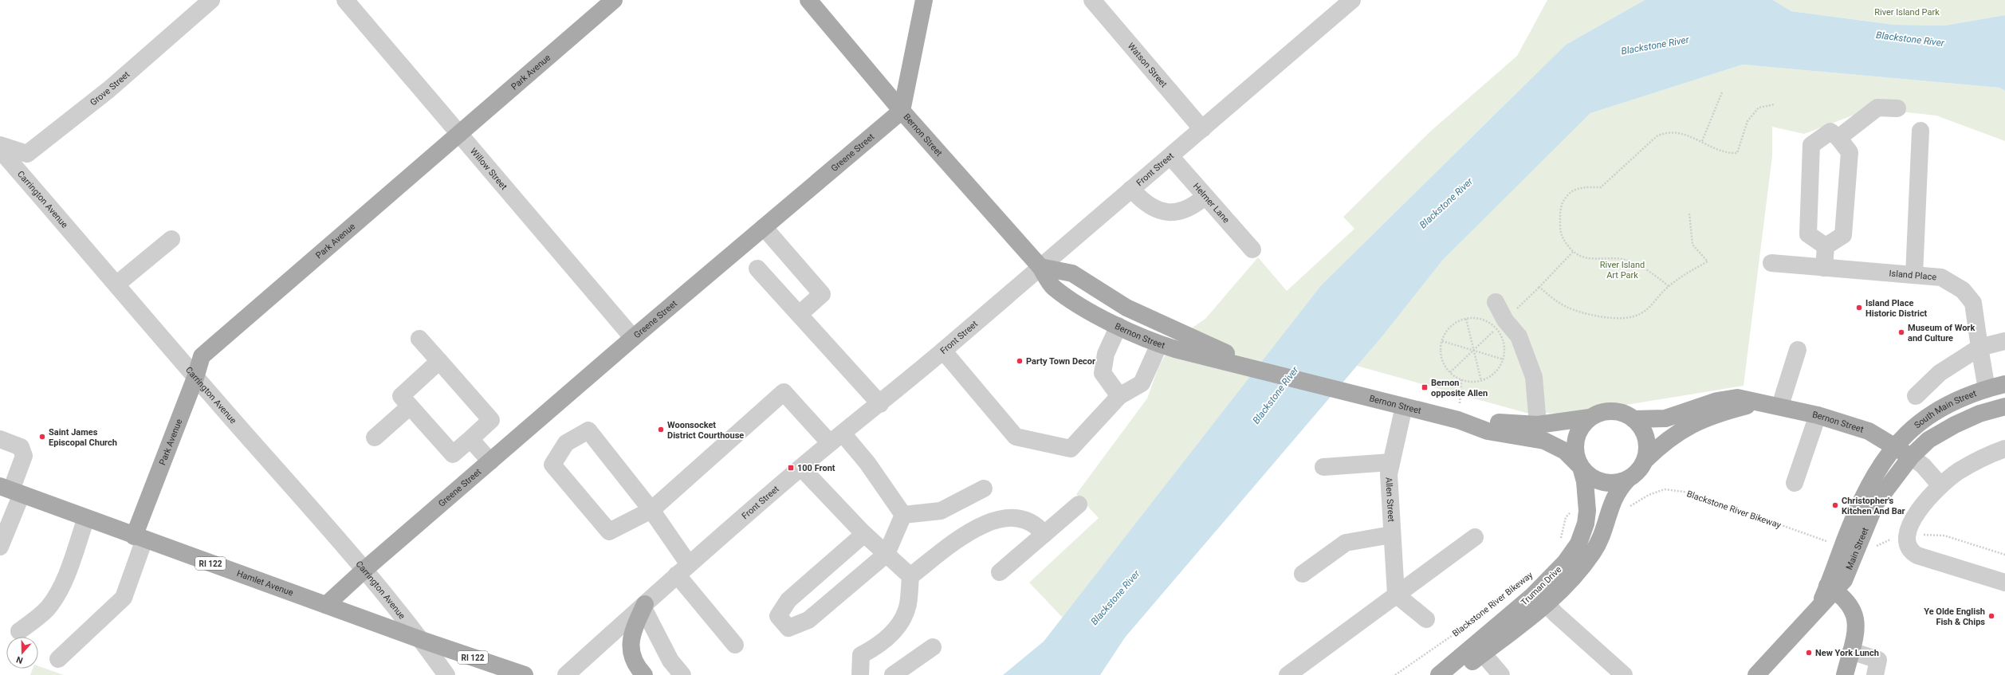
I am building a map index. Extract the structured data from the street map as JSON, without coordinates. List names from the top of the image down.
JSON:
{
  "streets": {
    "main road": [
      "Park Avenue",
      "Bernon Street",
      "Greene Street",
      "South Main Street",
      "Main Street",
      "RI 122",
      "Hamlet Avenue",
      "Truman Drive"
    ],
    "street": [
      "Watson Street",
      "Grove Street",
      "Willow Street",
      "Front Street",
      "Carrington Avenue",
      "Helmer Lane",
      "Island Place",
      "Allen Street"
    ],
    "path": ["Blackstone River Bikeway"]
  },
  "crossings": [
    ["Watson Street", "Front Street"],
    ["Park Avenue", "Willow Street"],
    ["Park Avenue", "Carrington Avenue"],
    ["Park Avenue", "Hamlet Avenue"],
    ["Bernon Street", "Greene Street"],
    ["Bernon Street", "Front Street"],
    ["Bernon Street", "South Main Street"],
    ["Bernon Street", "Allen Street"],
    ["Bernon Street", "Main Street"],
    ["Bernon Street", "Truman Drive"],
    ["Greene Street", "Willow Street"],
    ["Greene Street", "Carrington Avenue"],
    ["Greene Street", "Hamlet Avenue"],
    ["Front Street", "Helmer Lane"],
    ["Carrington Avenue", "RI 122"],
    ["Carrington Avenue", "Hamlet Avenue"],
    ["Island Place", "South Main Street"],
    ["South Main Street", "Main Street"],
    ["Blackstone River Bikeway", "Main Street"],
    ["Blackstone River Bikeway", "Truman Drive"],
    ["RI 122", "Hamlet Avenue"]
  ],
  "water": ["Blackstone River"],
  "parks": ["River Island Park", "River Island Art Park"],
  "places": {
    "other": [
      "Island Place Historic District",
      "Museum of Work and Culture",
      "Party Town Decor",
      "Woonsocket District Courthouse",
      "Saint James Episcopal Church",
      "Christopher's Kitchen And Bar",
      "Ye Olde English Fish & Chips",
      "New York Lunch"
    ],
    "transit": ["Bernon opposite Allen", "100 Front"]
  },
  "north": "bottom"
}
